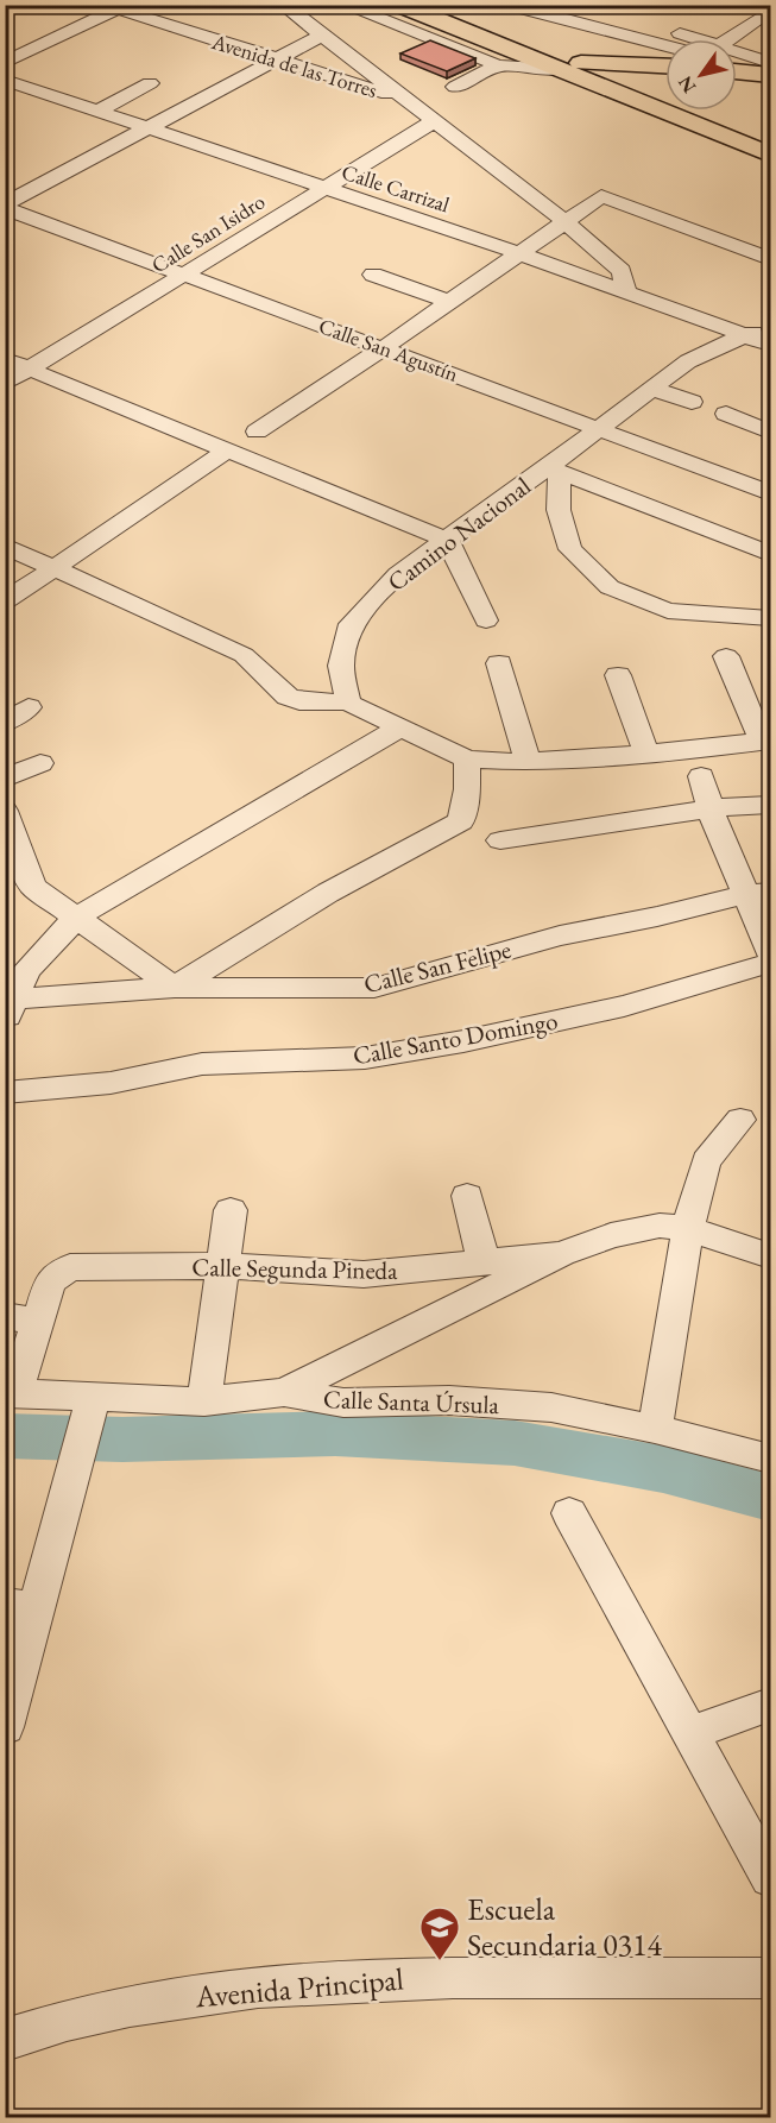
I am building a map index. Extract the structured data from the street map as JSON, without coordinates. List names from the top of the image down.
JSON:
{
  "streets": {
    "street": [
      "Avenida de las Torres",
      "Calle Carrizal",
      "Calle San Isidro",
      "Calle San Agustín",
      "Camino Nacional",
      "Calle San Felipe",
      "Calle Santo Domingo",
      "Calle Segunda Pineda",
      "Calle Santa Úrsula",
      "Avenida Principal"
    ]
  },
  "crossings": [
    ["Calle Carrizal", "Calle San Isidro"],
    ["Calle Carrizal", "Camino Nacional"],
    ["Calle San Isidro", "Calle San Agustín"],
    ["Calle San Agustín", "Camino Nacional"]
  ],
  "places": {
    "school or university": ["Escuela Secundaria 0314"]
  },
  "north": "bottom left"
}
